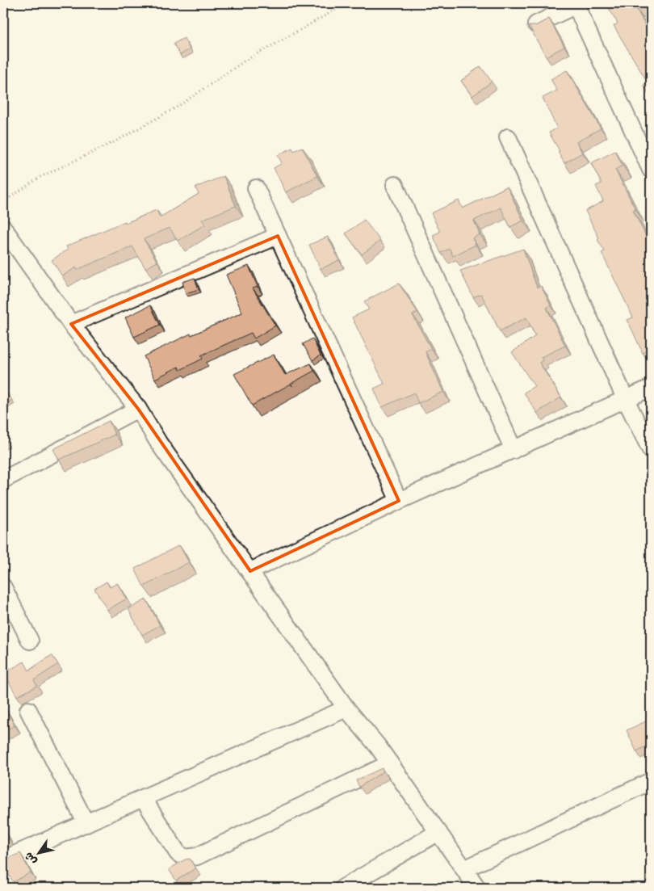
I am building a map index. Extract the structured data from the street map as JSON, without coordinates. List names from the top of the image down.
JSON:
{
  "north": "bottom left"
}
